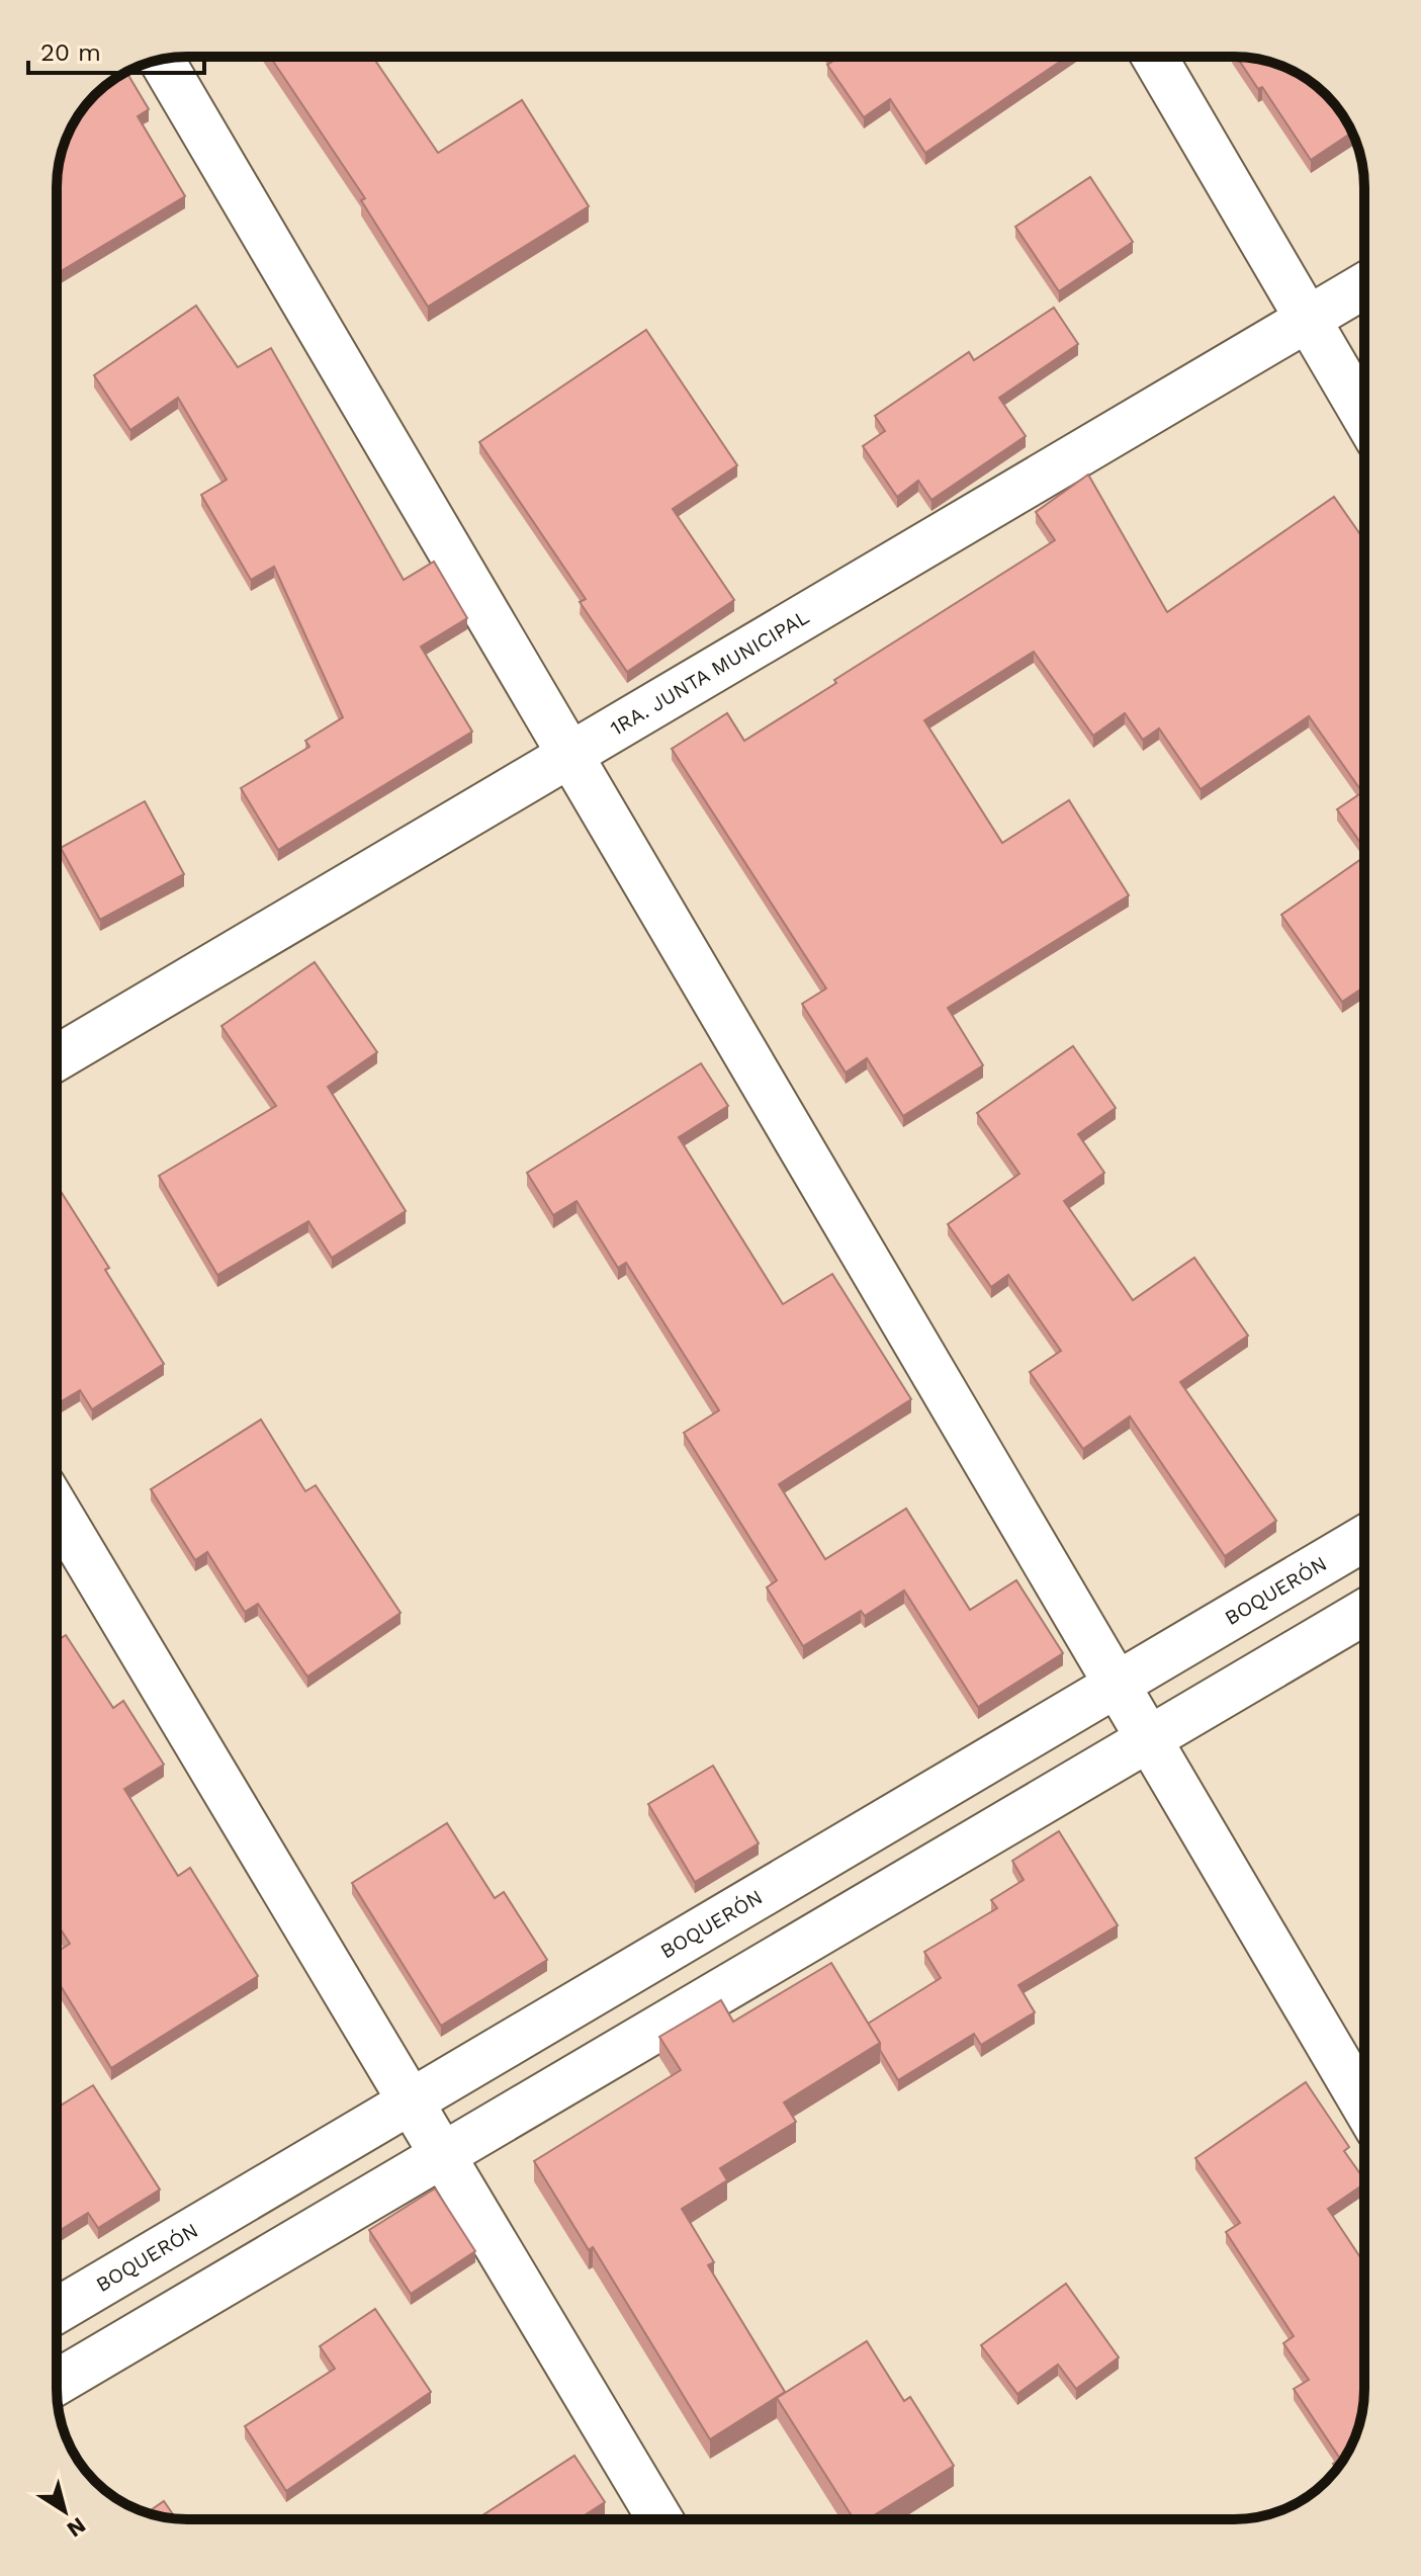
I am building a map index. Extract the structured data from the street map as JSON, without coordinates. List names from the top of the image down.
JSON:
{
  "streets": {
    "street": ["1RA. JUNTA MUNICIPAL", "BOQUERÓN"]
  },
  "scale_bar": "20 m",
  "north": "bottom right"
}
